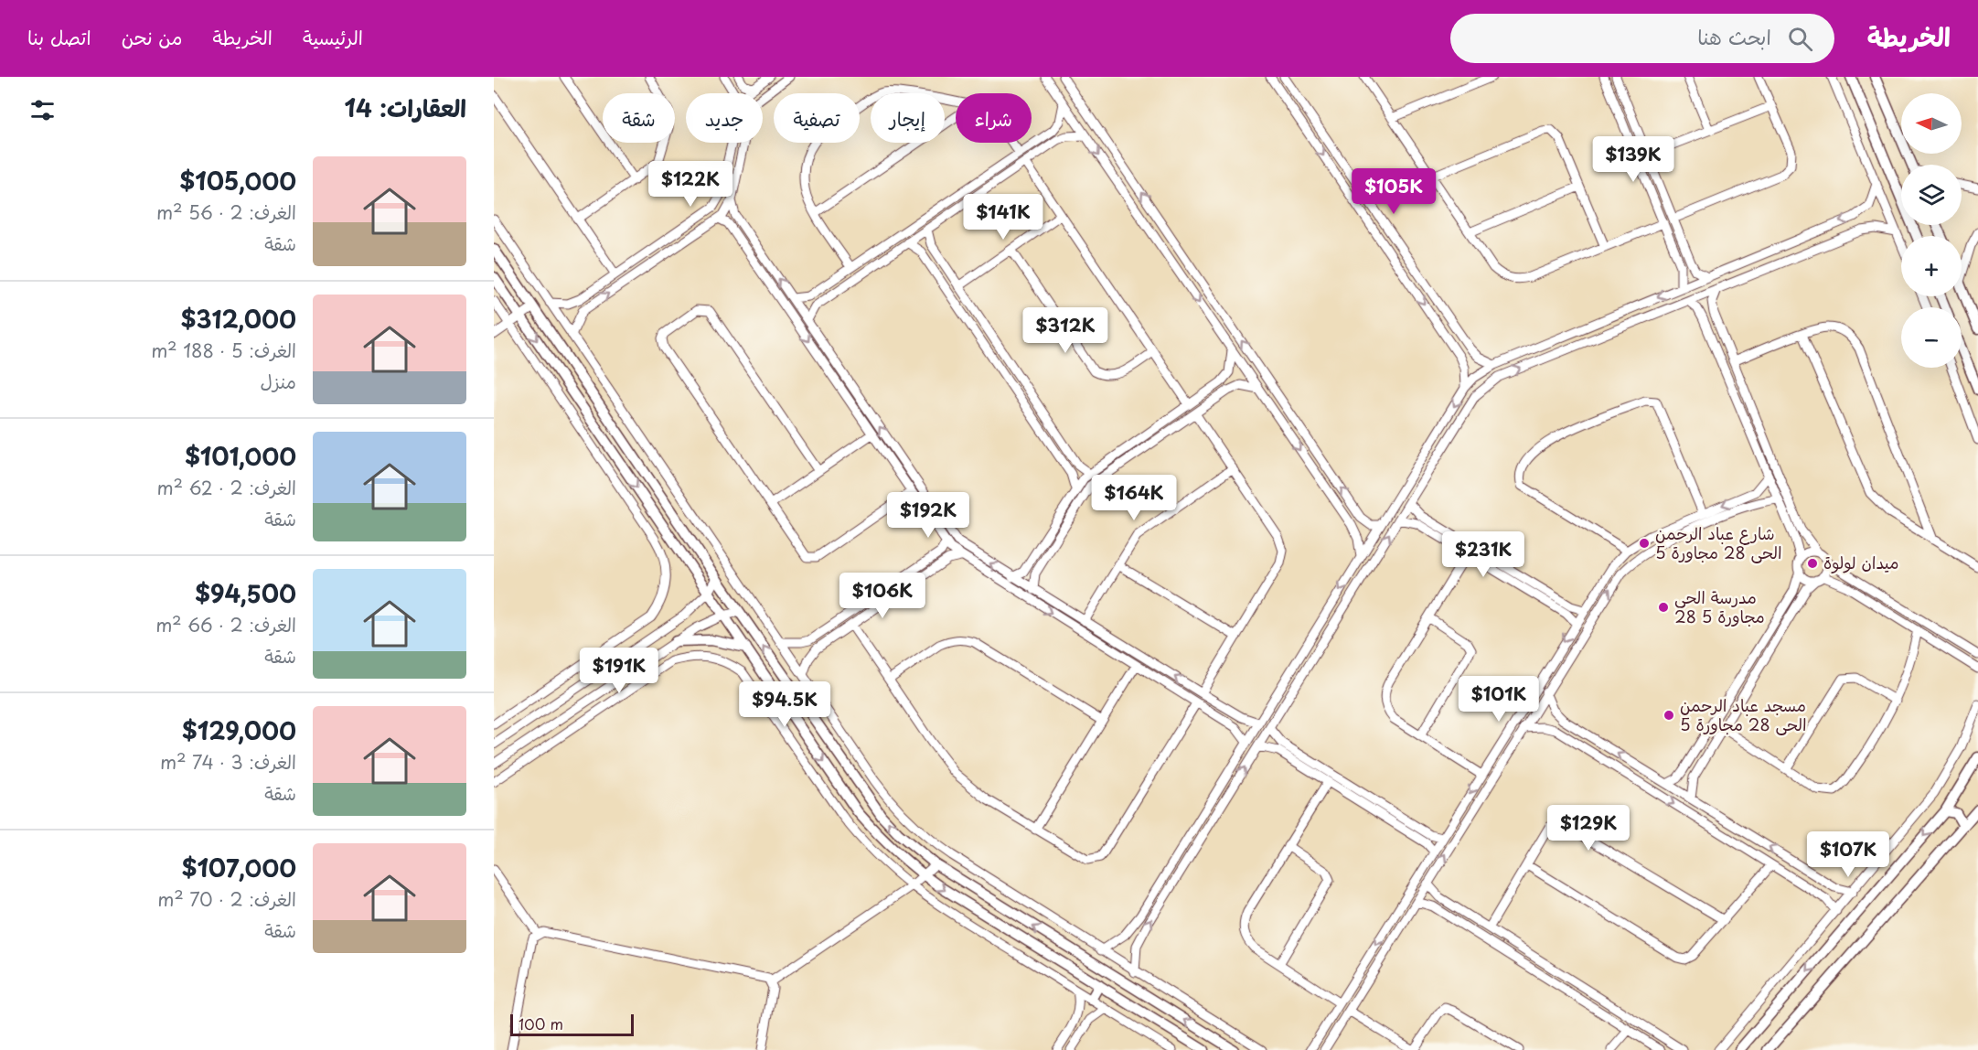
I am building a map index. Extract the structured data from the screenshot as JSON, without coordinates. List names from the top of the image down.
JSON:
{
  "places": [
    "شارع عباد الرحمن الحى 28 مجاورة 5",
    "ميدان لولوة",
    "مدرسة الحى 28 مجاورة 5",
    "مسجد عباد الرحمن الحى 28 مجاورة 5"
  ],
  "scale_bar": "100 m",
  "north": "left",
  "page": {
    "header": "الخريطة",
    "search": "ابحث هنا",
    "nav": [
      "الرئيسية",
      "الخريطة",
      "من نحن",
      "اتصل بنا"
    ],
    "heading": "العقارات: 14",
    "map_buttons": ["+", "−"],
    "chip": [
      "شراء",
      "إيجار",
      "تصفية",
      "جديد",
      "شقة"
    ],
    "price": [
      "$139K",
      "$122K",
      "$105K",
      "$141K",
      "$312K",
      "$164K",
      "$192K",
      "$231K",
      "$106K",
      "$191K",
      "$101K",
      "$94.5K",
      "$129K",
      "$107K"
    ],
    "list": [
      {
        "name": "$105,000",
        "note": "الغرف: 2 · 56 m² · شقة"
      },
      {
        "name": "$312,000",
        "note": "الغرف: 5 · 188 m² · منزل"
      },
      {
        "name": "$101,000",
        "note": "الغرف: 2 · 62 m² · شقة"
      },
      {
        "name": "$94,500",
        "note": "الغرف: 2 · 66 m² · شقة"
      },
      {
        "name": "$129,000",
        "note": "الغرف: 3 · 74 m² · شقة"
      },
      {
        "name": "$107,000",
        "note": "الغرف: 2 · 70 m² · شقة"
      }
    ],
    "scale": "100 m"
  }
}
